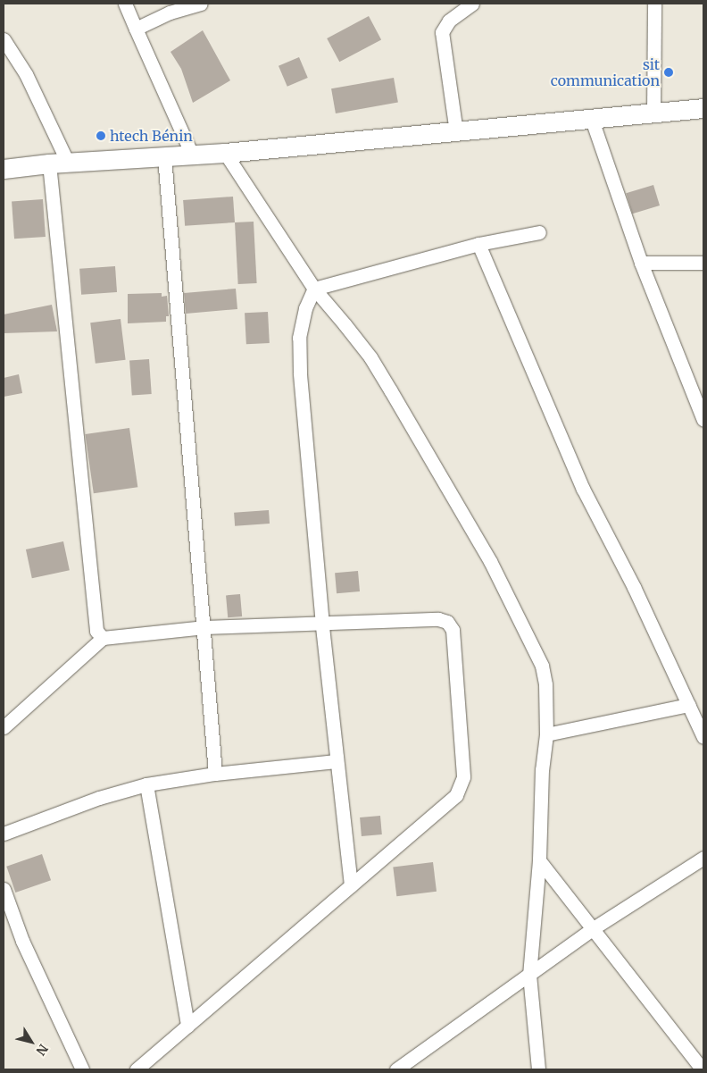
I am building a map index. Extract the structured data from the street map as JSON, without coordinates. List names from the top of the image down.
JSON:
{
  "places": ["sit communication", "htech Bénin"],
  "north": "bottom right"
}
